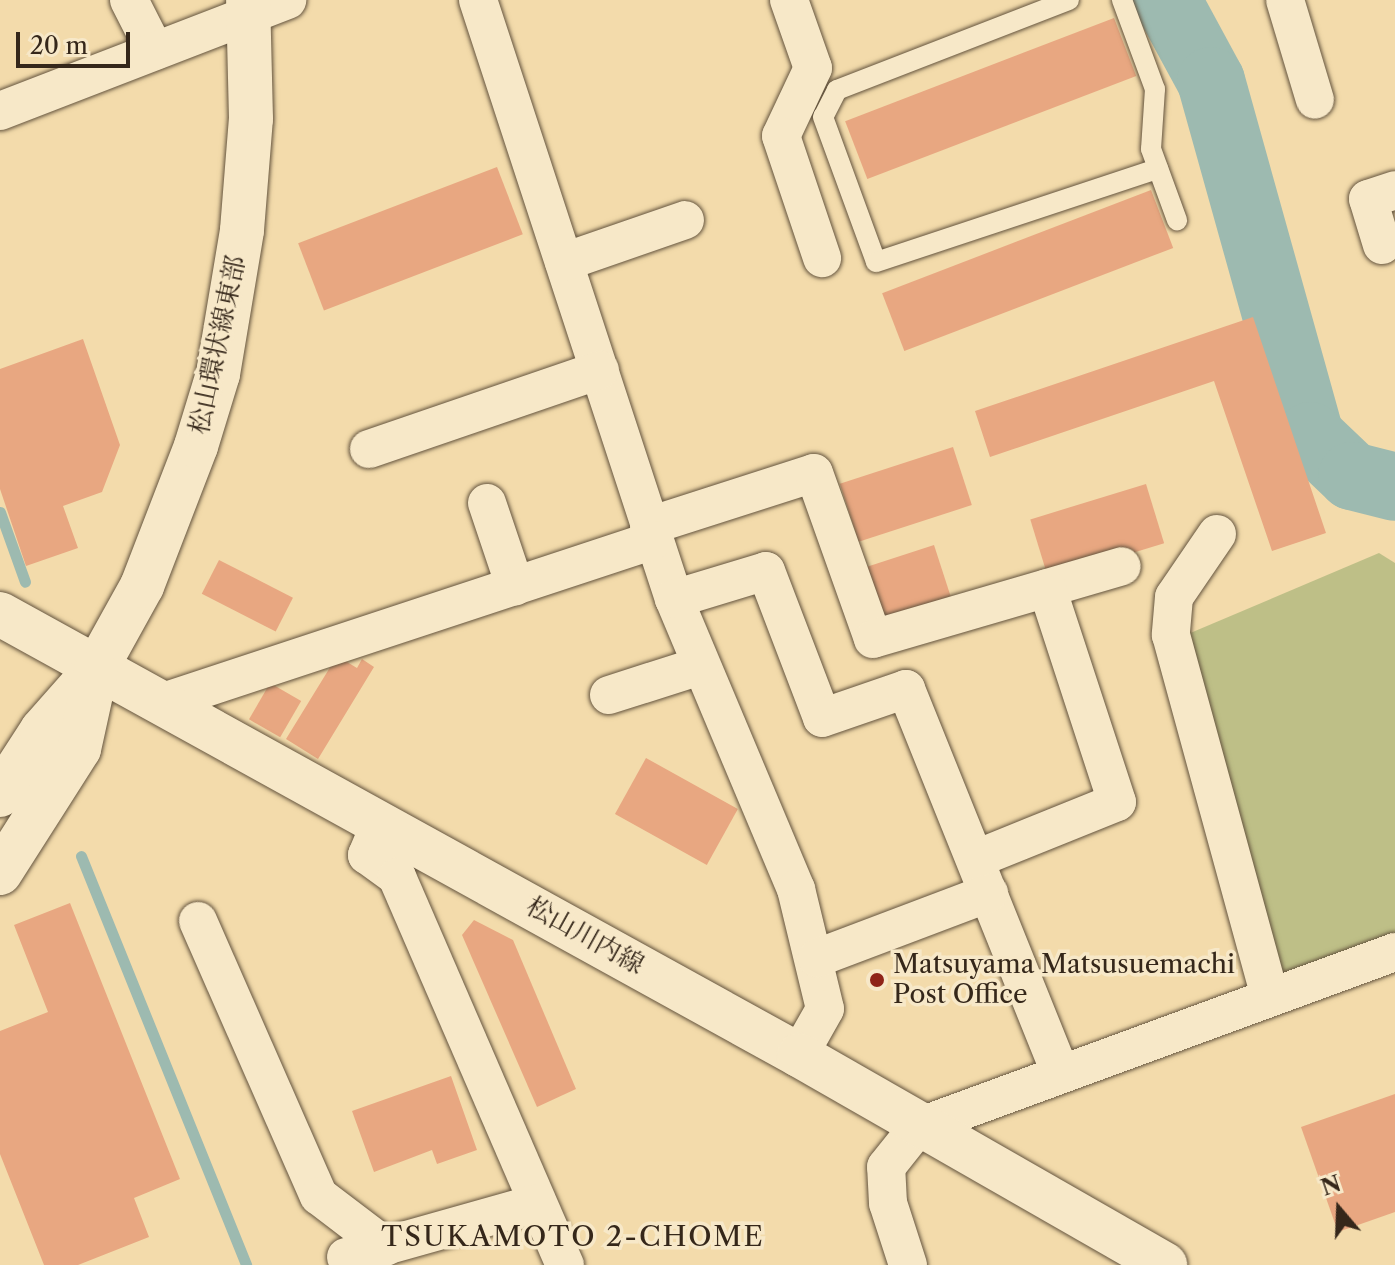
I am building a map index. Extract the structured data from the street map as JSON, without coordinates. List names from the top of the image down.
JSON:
{
  "streets": {
    "main road": ["松山環状線東部", "松山川内線"]
  },
  "crossings": [
    ["松山環状線東部", "松山川内線"]
  ],
  "districts": ["TSUKAMOTO 2-CHOME"],
  "places": ["Matsuyama Matsusuemachi Post Office"],
  "scale_bar": "20 m",
  "north": "top"
}
